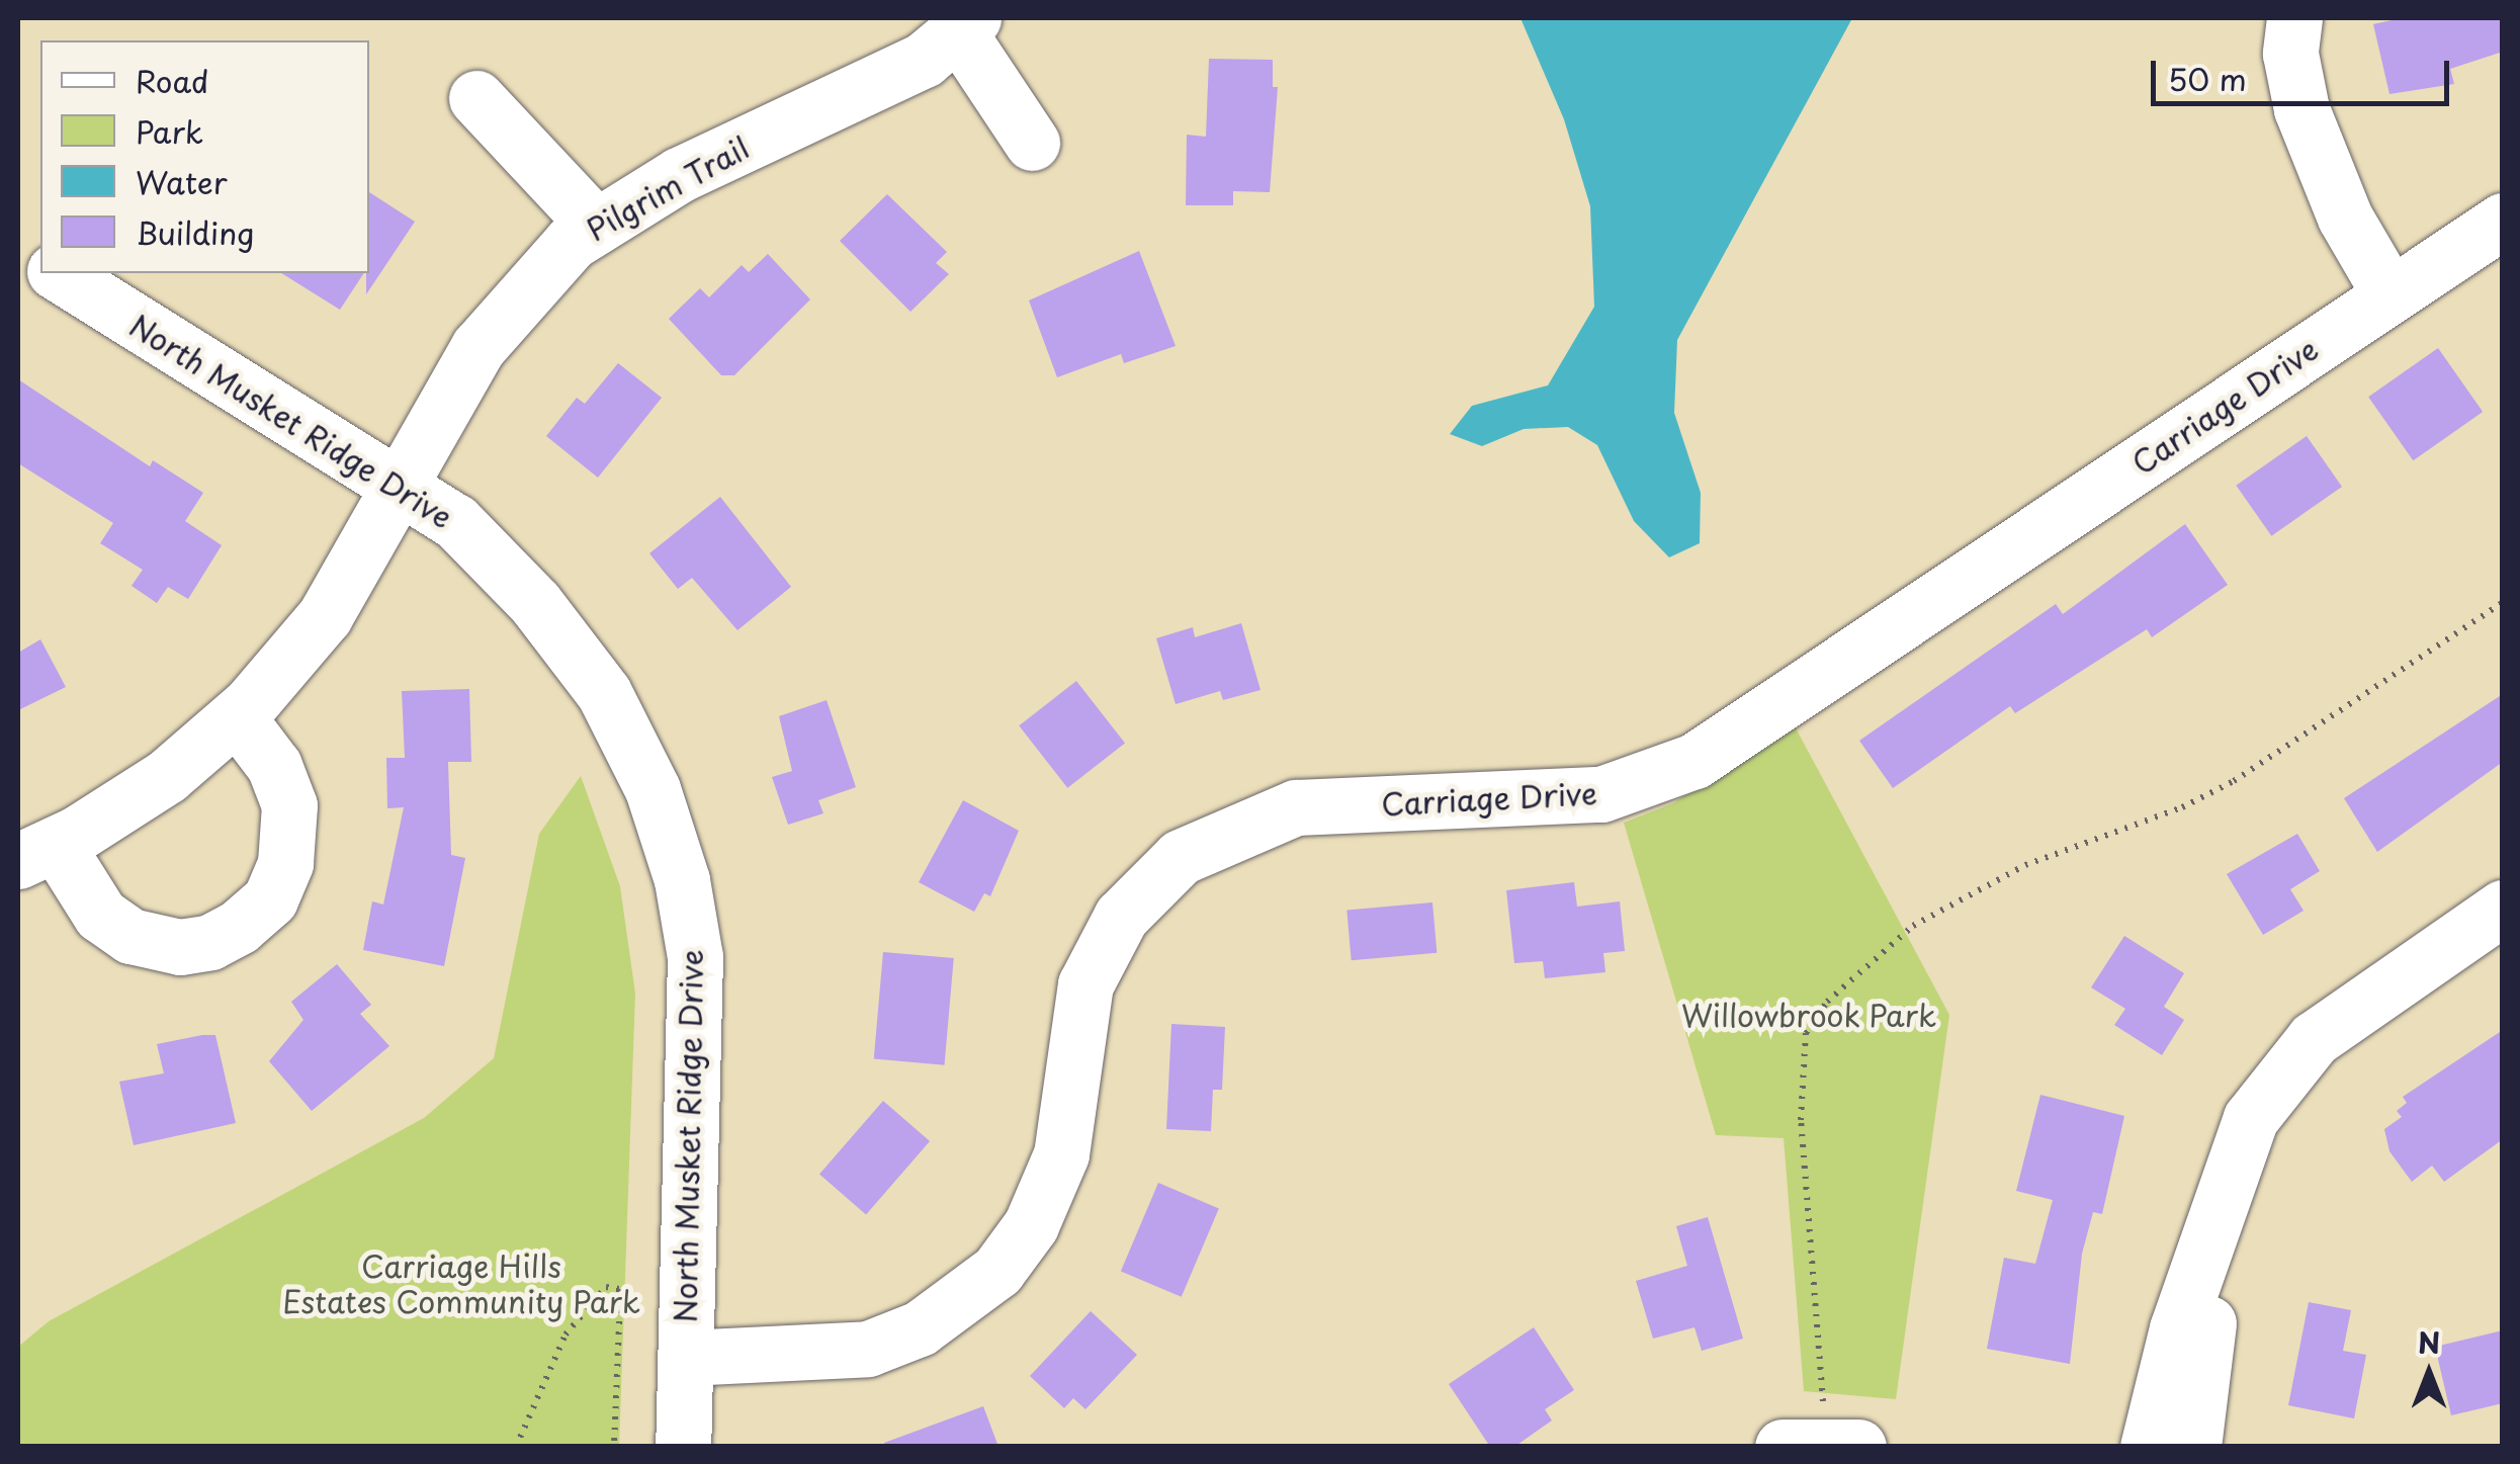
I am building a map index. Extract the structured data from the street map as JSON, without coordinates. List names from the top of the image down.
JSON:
{
  "streets": {
    "street": ["Pilgrim Trail", "Carriage Drive", "North Musket Ridge Drive"]
  },
  "crossings": [
    ["Pilgrim Trail", "North Musket Ridge Drive"],
    ["Carriage Drive", "North Musket Ridge Drive"]
  ],
  "parks": ["Willowbrook Park", "Carriage Hills Estates Community Park"],
  "legend": [
    "Road",
    "Park",
    "Water",
    "Building"
  ],
  "scale_bar": "50 m",
  "north": "top"
}
